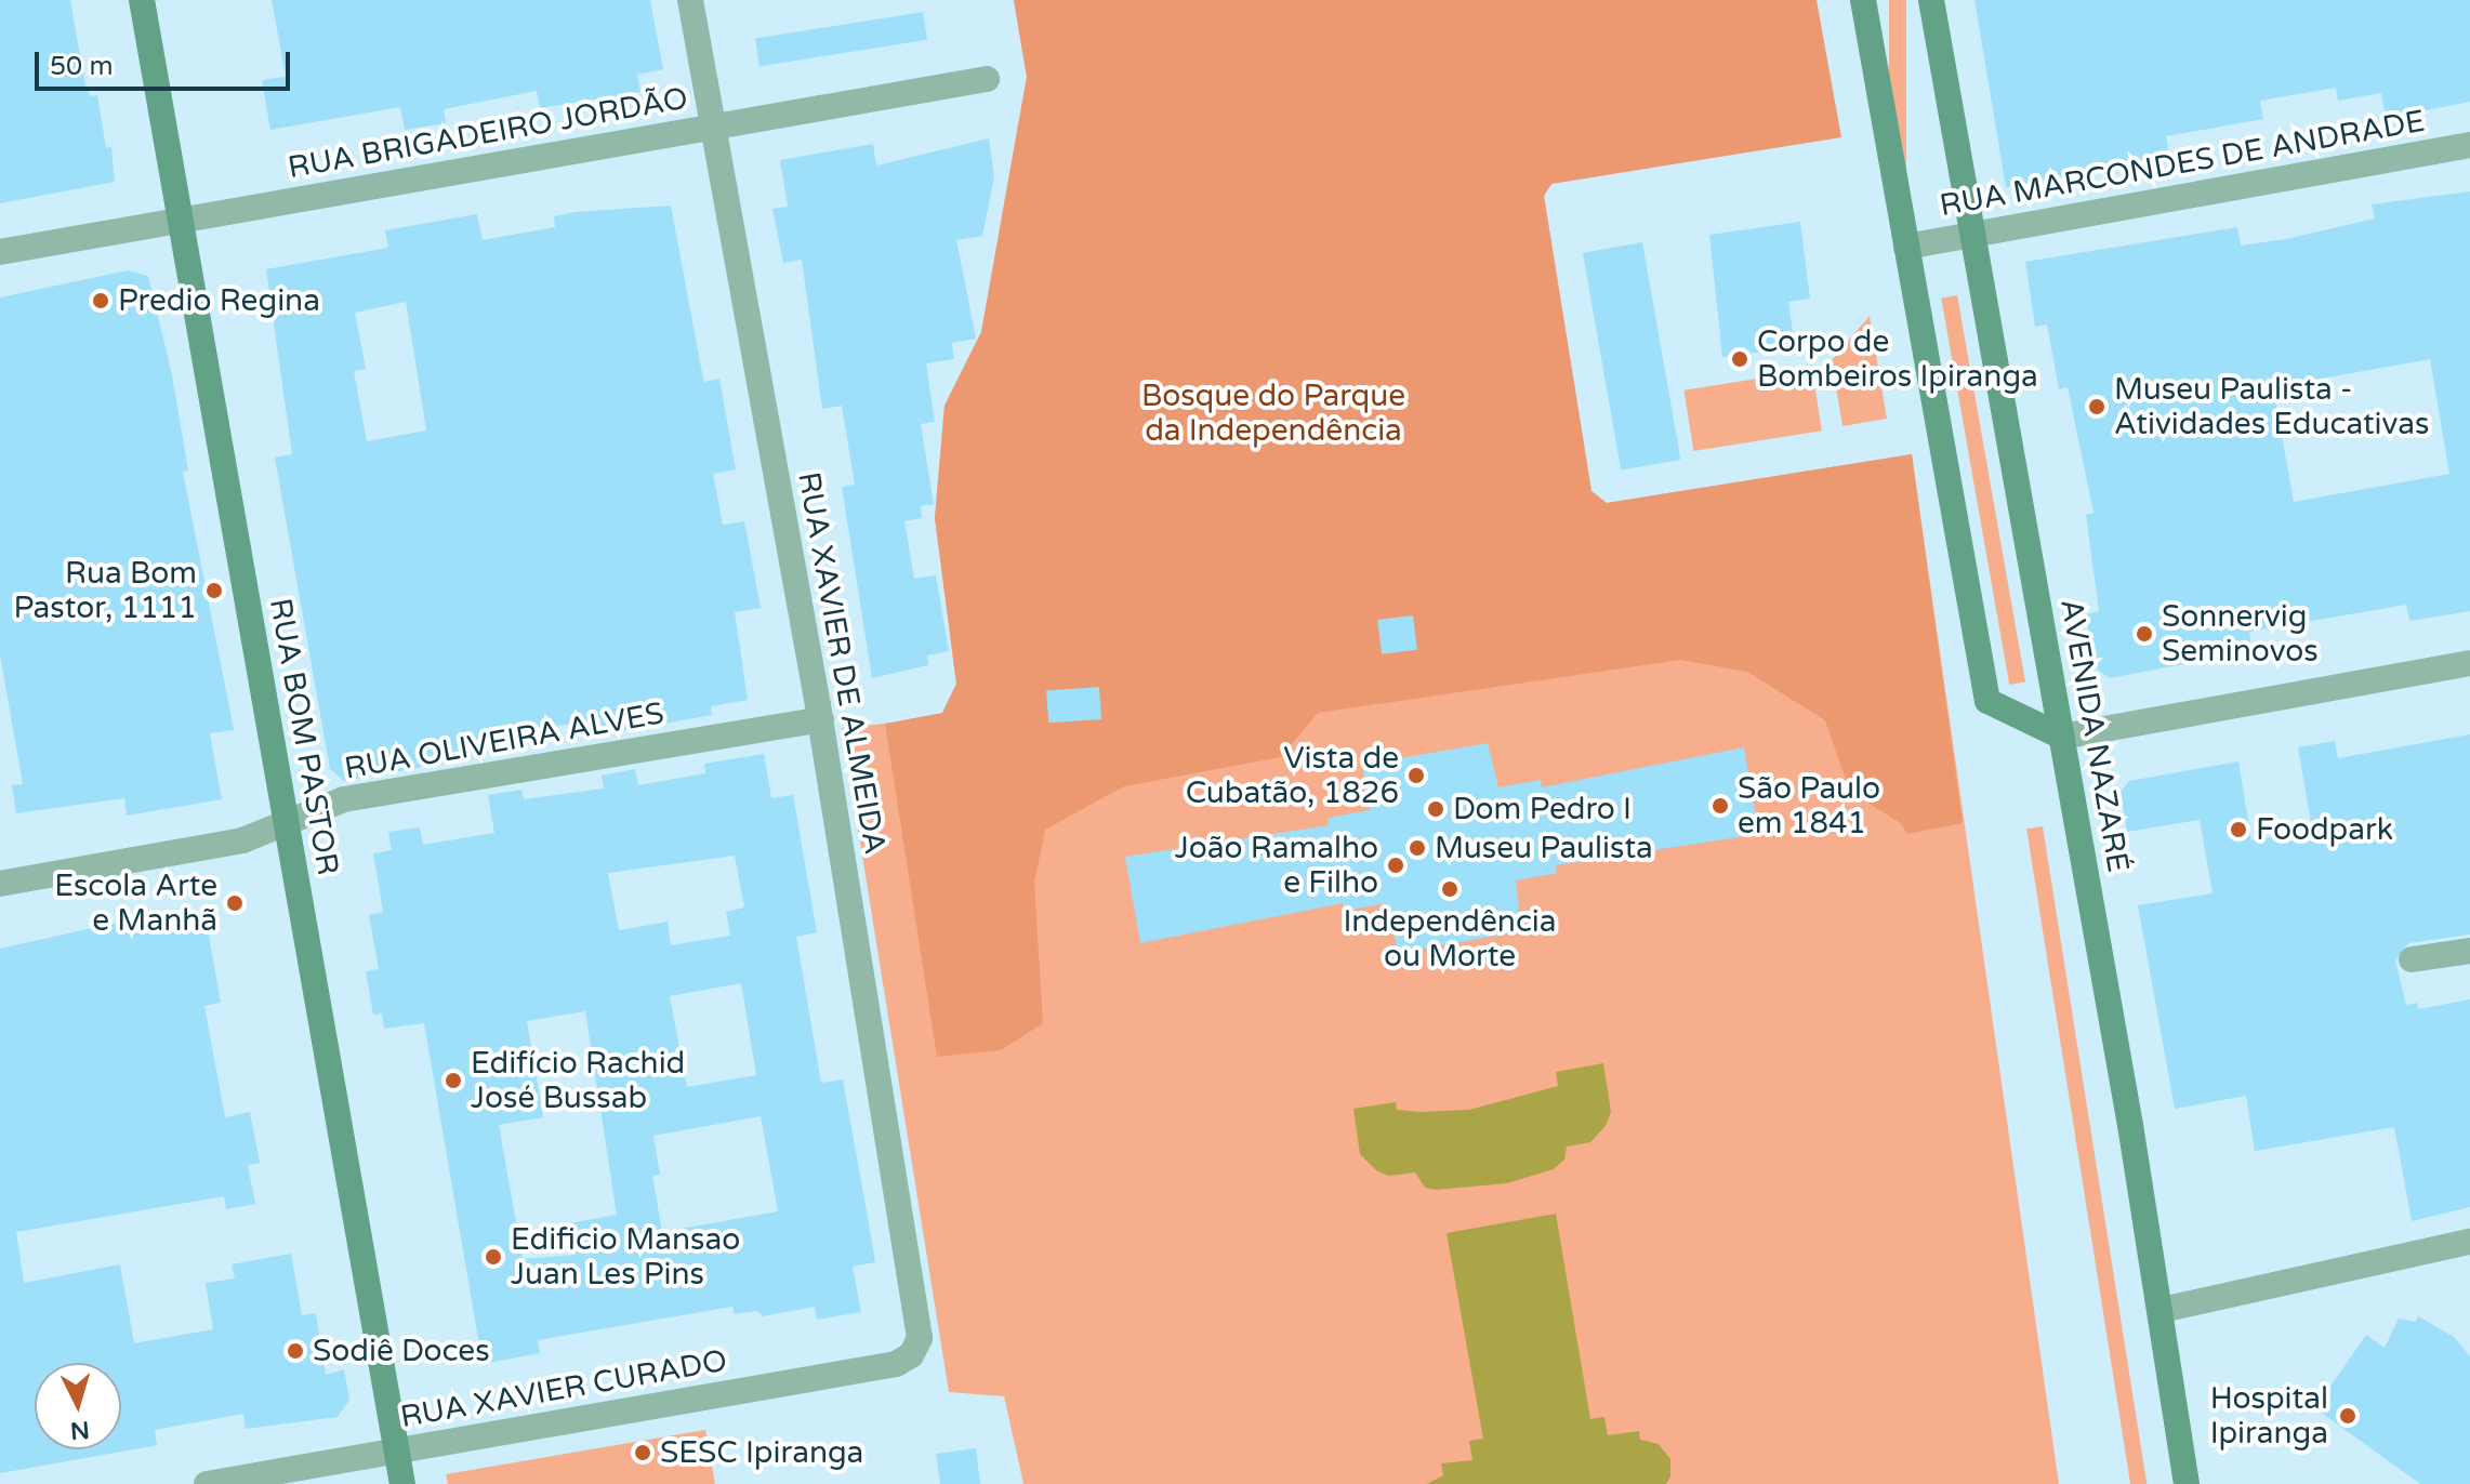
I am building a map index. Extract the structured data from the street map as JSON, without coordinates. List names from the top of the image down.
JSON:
{
  "streets": {
    "main road": ["AVENIDA NAZARÉ", "RUA BOM PASTOR"],
    "street": [
      "RUA BRIGADEIRO JORDÃO",
      "RUA MARCONDES DE ANDRADE",
      "RUA XAVIER DE ALMEIDA",
      "RUA OLIVEIRA ALVES",
      "RUA XAVIER CURADO"
    ]
  },
  "crossings": [
    ["RUA BRIGADEIRO JORDÃO", "RUA XAVIER DE ALMEIDA"],
    ["RUA BRIGADEIRO JORDÃO", "RUA BOM PASTOR"],
    ["RUA MARCONDES DE ANDRADE", "AVENIDA NAZARÉ"],
    ["RUA XAVIER DE ALMEIDA", "RUA OLIVEIRA ALVES"],
    ["RUA XAVIER DE ALMEIDA", "RUA XAVIER CURADO"],
    ["RUA BOM PASTOR", "RUA OLIVEIRA ALVES"],
    ["RUA BOM PASTOR", "RUA XAVIER CURADO"]
  ],
  "parks": ["Bosque do Parque da Independência"],
  "places": [
    "Predio Regina",
    "Corpo de Bombeiros Ipiranga",
    "Museu Paulista - Atividades Educativas",
    "Rua Bom Pastor, 1111",
    "Sonnervig Seminovos",
    "Vista de Cubatão, 1826",
    "São Paulo em 1841",
    "Dom Pedro I",
    "Foodpark",
    "Museu Paulista",
    "João Ramalho e Filho",
    "Independência ou Morte",
    "Escola Arte e Manhã",
    "Edifício Rachid José Bussab",
    "Edificio Mansao Juan Les Pins",
    "Sodiê Doces",
    "Hospital Ipiranga",
    "SESC Ipiranga"
  ],
  "scale_bar": "50 m",
  "north": "bottom"
}
